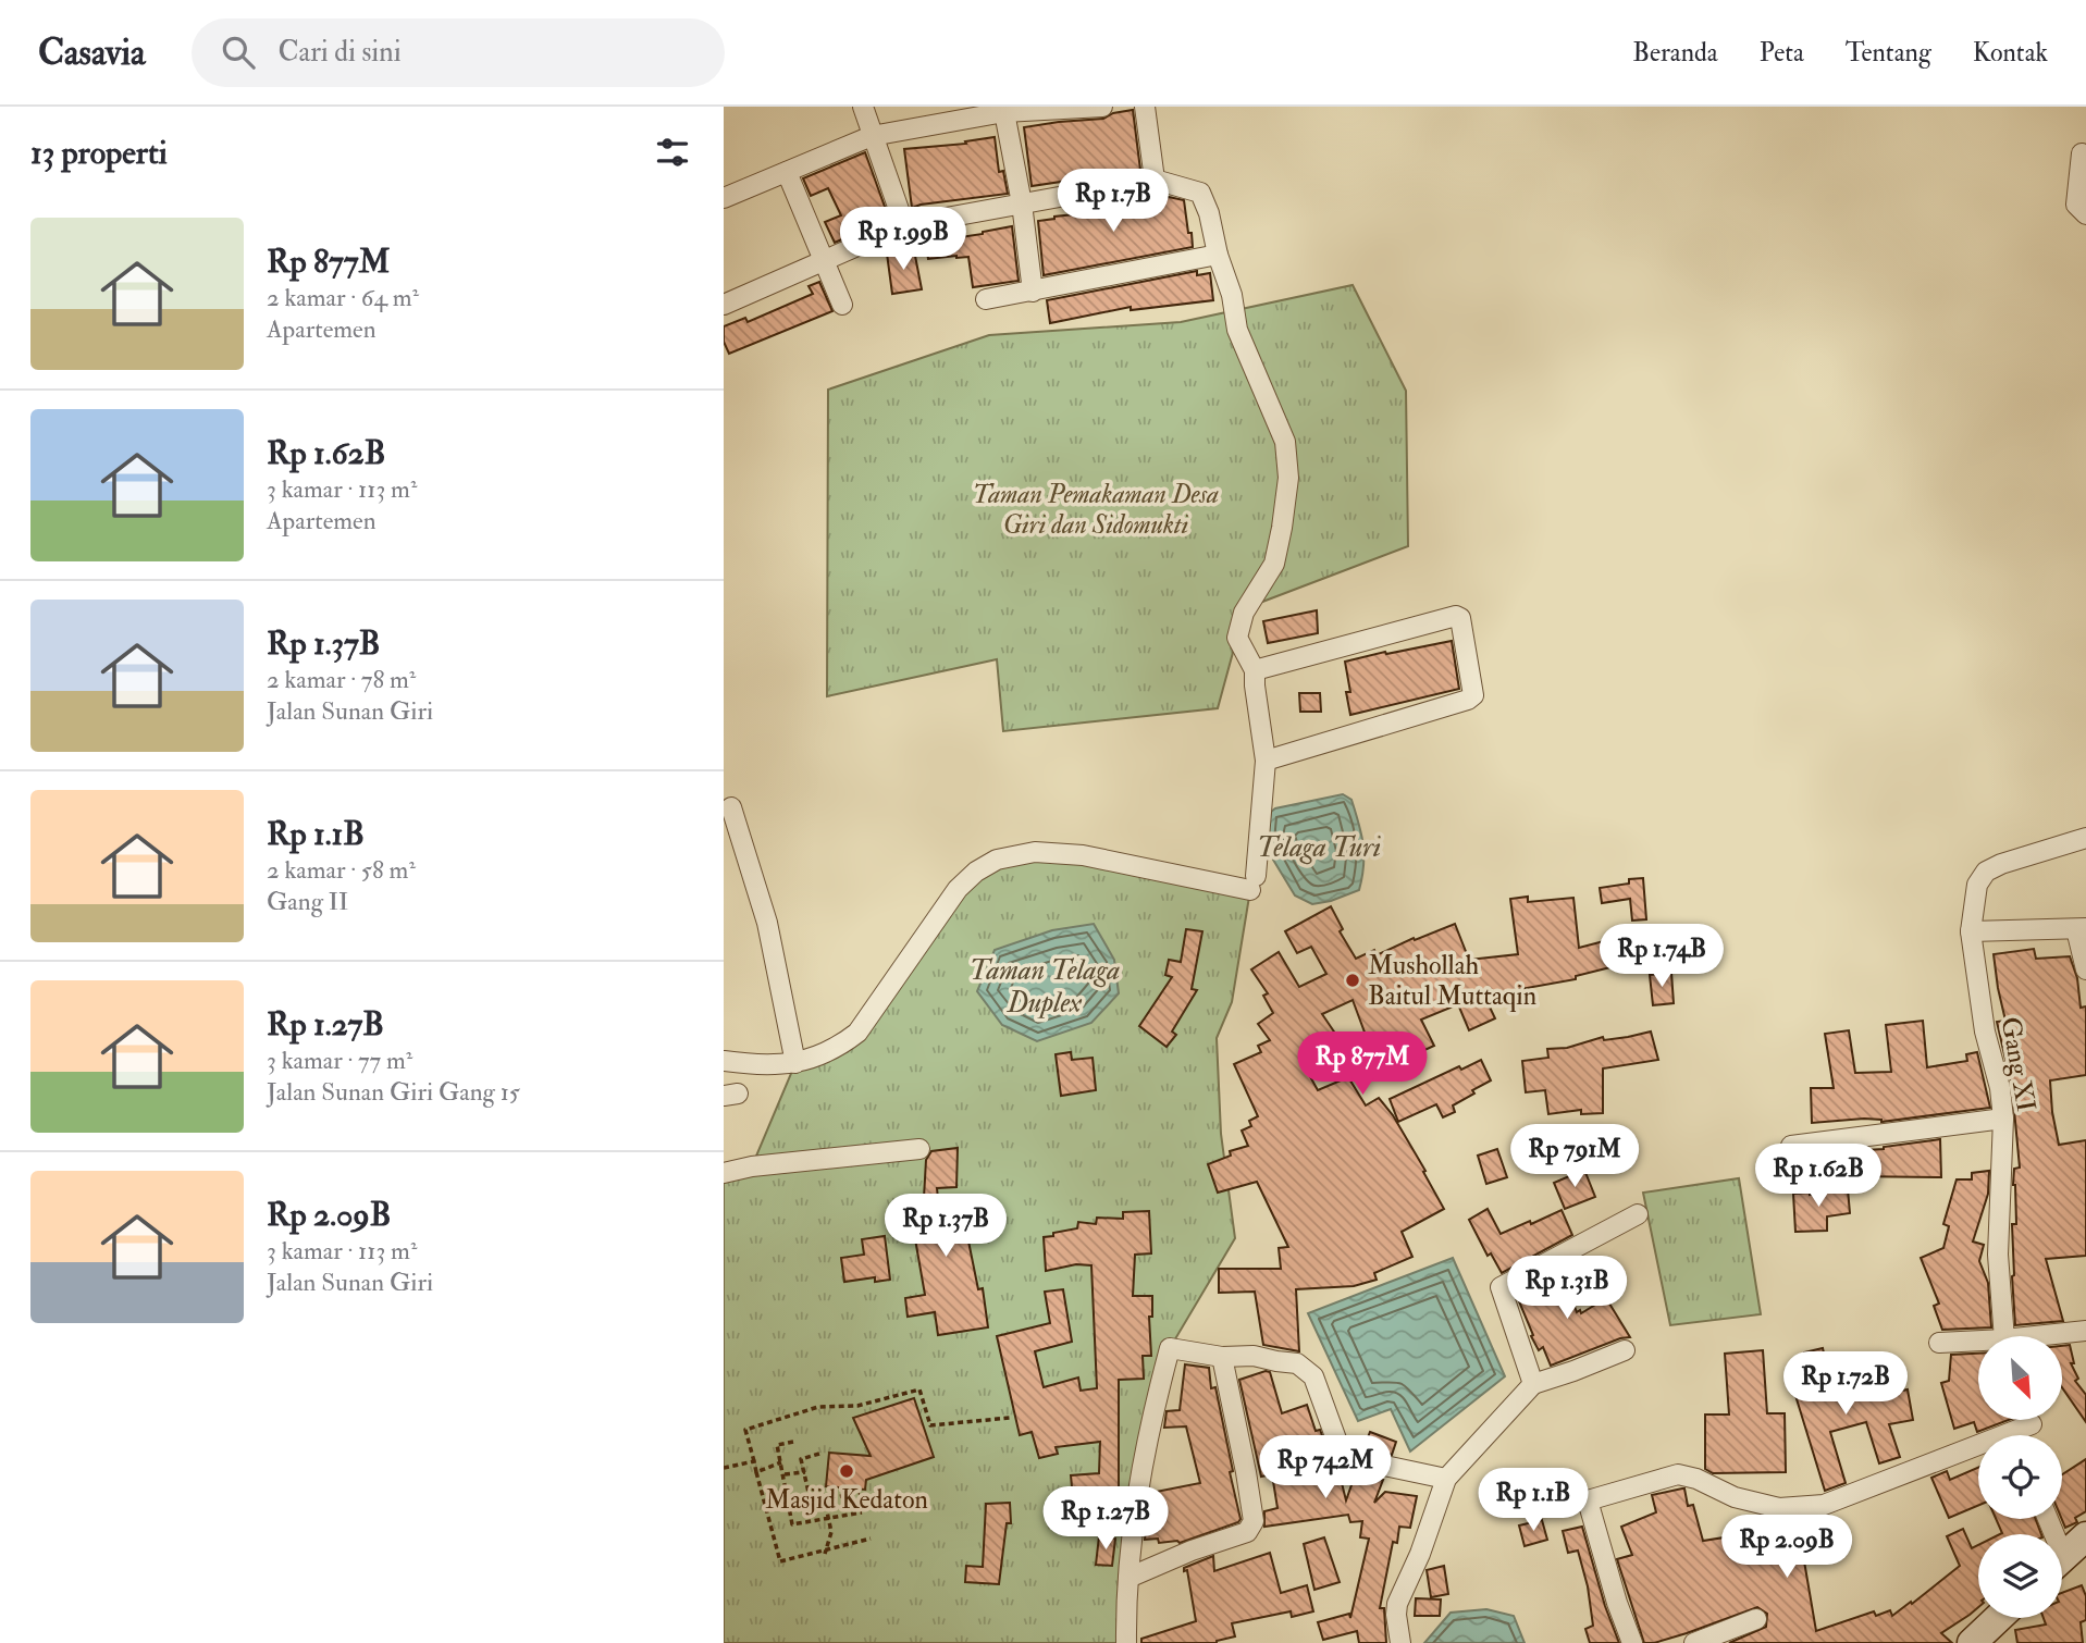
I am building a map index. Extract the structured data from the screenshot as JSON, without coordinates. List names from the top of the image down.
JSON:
{
  "streets": {
    "street": ["Gang XI"]
  },
  "water": ["Telaga Turi", "Taman Telaga Duplex"],
  "parks": ["Taman Pemakaman Desa Giri dan Sidomukti"],
  "places": ["Mushollah Baitul Muttaqin", "Masjid Kedaton"],
  "north": "bottom right",
  "page": {
    "header": "Casavia",
    "search": "Cari di sini",
    "nav": [
      "Beranda",
      "Peta",
      "Tentang",
      "Kontak"
    ],
    "heading": "13 properti",
    "price": [
      "Rp 1.7B",
      "Rp 1.99B",
      "Rp 1.74B",
      "Rp 877M",
      "Rp 791M",
      "Rp 1.62B",
      "Rp 1.37B",
      "Rp 1.31B",
      "Rp 1.72B",
      "Rp 742M",
      "Rp 1.1B",
      "Rp 1.27B",
      "Rp 2.09B"
    ],
    "list": [
      {
        "name": "Rp 877M",
        "note": "2 kamar · 64 m² · Apartemen"
      },
      {
        "name": "Rp 1.62B",
        "note": "3 kamar · 113 m² · Apartemen"
      },
      {
        "name": "Rp 1.37B",
        "note": "2 kamar · 78 m² · Jalan Sunan Giri"
      },
      {
        "name": "Rp 1.1B",
        "note": "2 kamar · 58 m² · Gang II"
      },
      {
        "name": "Rp 1.27B",
        "note": "3 kamar · 77 m² · Jalan Sunan Giri Gang 15"
      },
      {
        "name": "Rp 2.09B",
        "note": "3 kamar · 113 m² · Jalan Sunan Giri"
      }
    ]
  }
}
